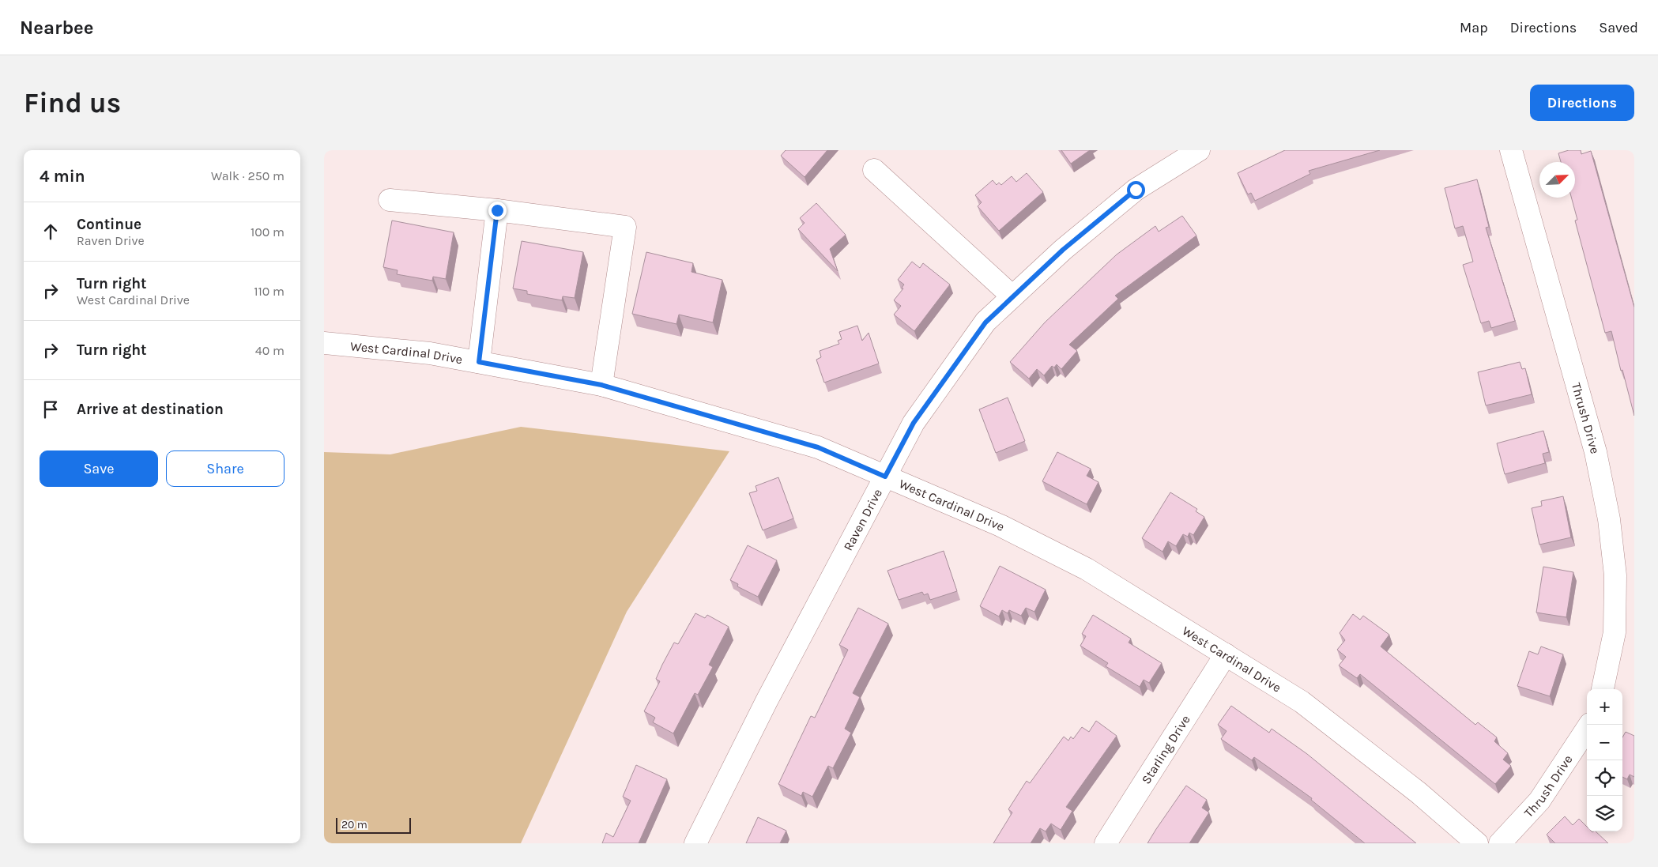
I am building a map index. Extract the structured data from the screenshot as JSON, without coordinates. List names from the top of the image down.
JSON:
{
  "streets": {
    "street": [
      "West Cardinal Drive",
      "Thrush Drive",
      "Raven Drive",
      "Starling Drive"
    ]
  },
  "crossings": [
    ["West Cardinal Drive", "Raven Drive"],
    ["West Cardinal Drive", "Starling Drive"]
  ],
  "scale_bar": "20 m",
  "north": "top right",
  "page": {
    "header": "Nearbee",
    "nav": ["Map", "Directions", "Saved"],
    "buttons": [
      "Directions",
      ["Save", "Share"]
    ],
    "title": "Find us",
    "heading": ["4 min", "Walk · 250 m"],
    "list": [
      ["Continue", "Raven Drive", "100 m"],
      ["Turn right", "West Cardinal Drive", "110 m"],
      ["Turn right", "40 m"],
      "Arrive at destination"
    ],
    "map_buttons": ["+", "−"],
    "scale": "20 m"
  }
}
